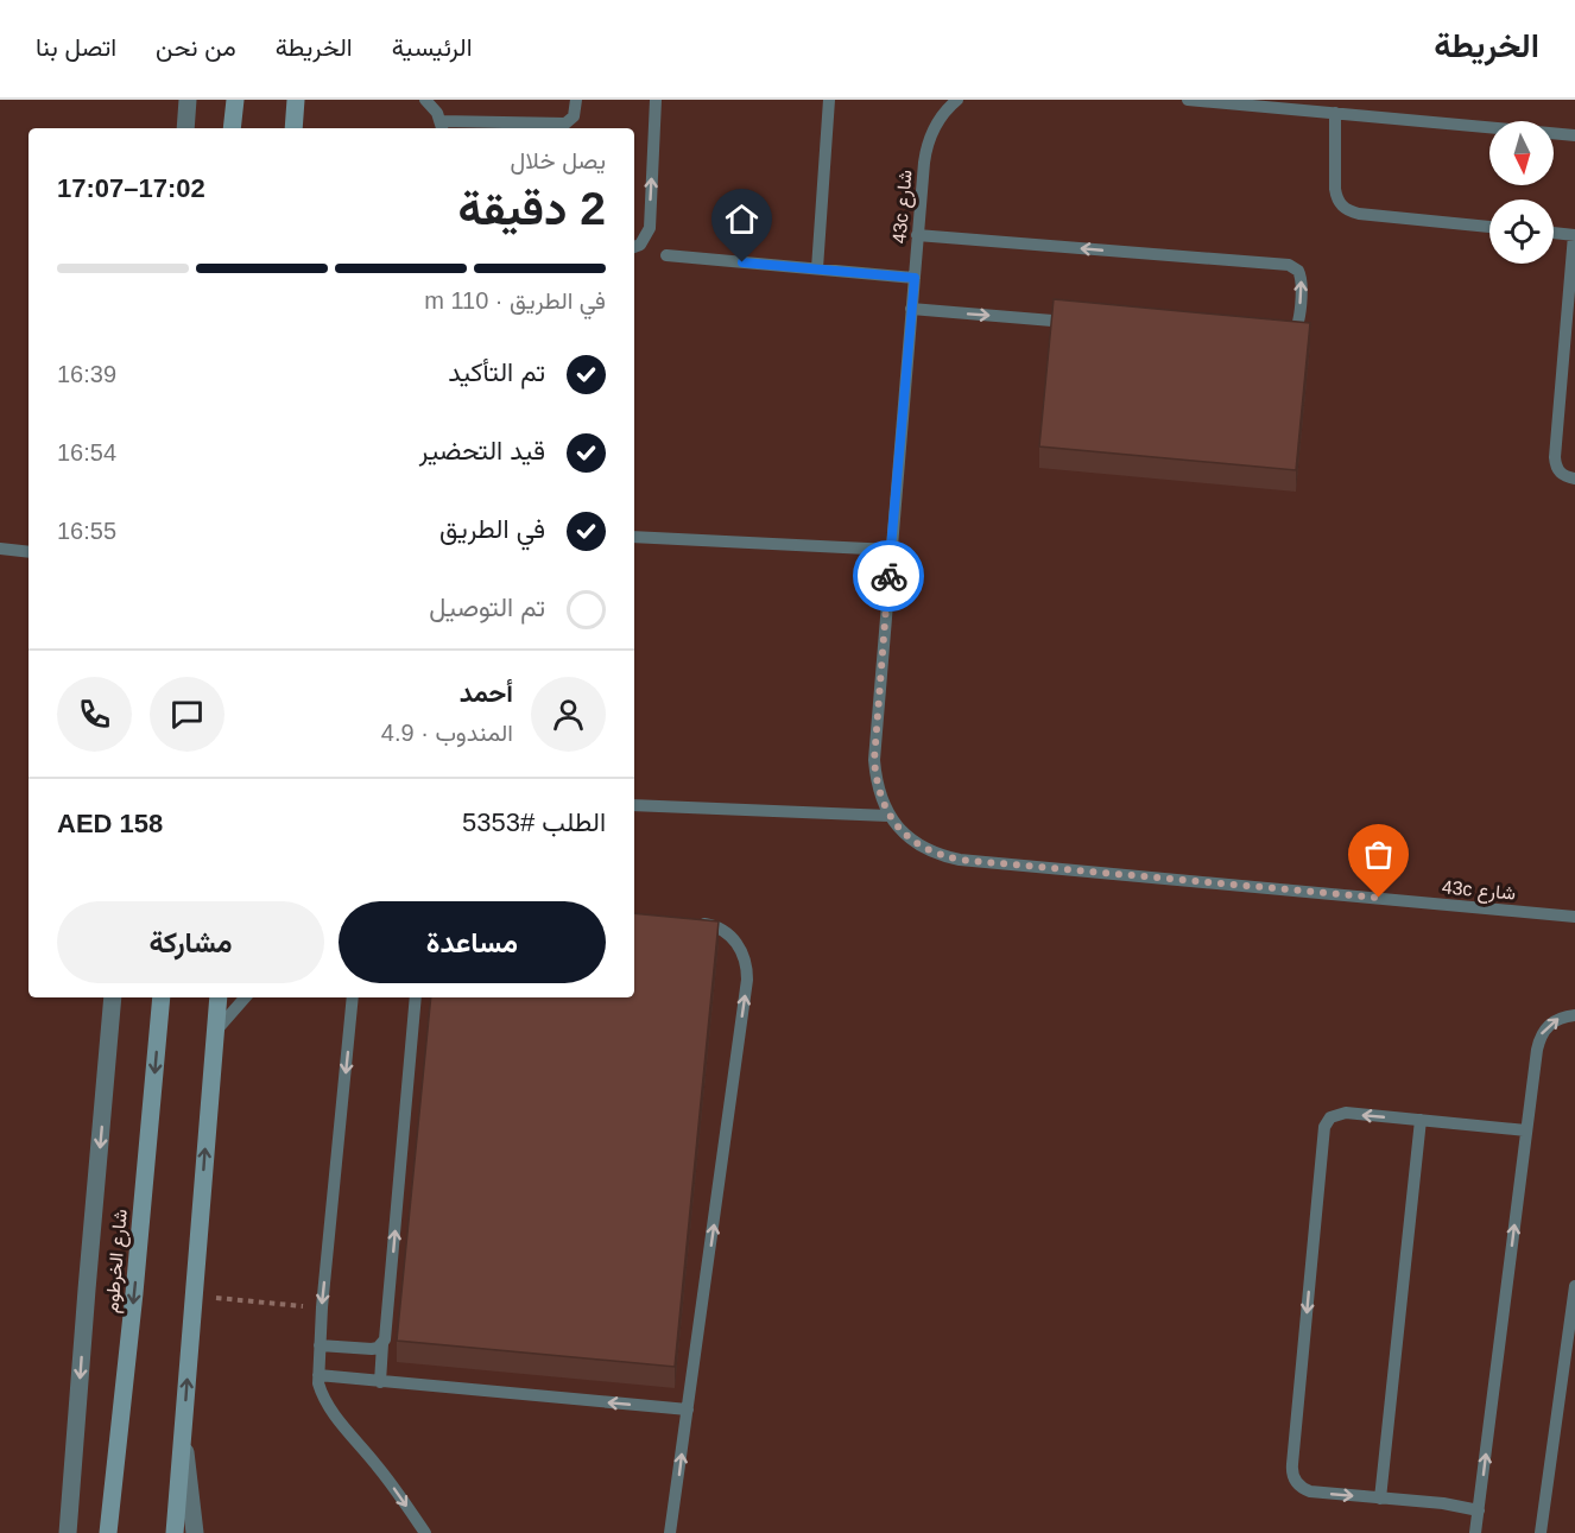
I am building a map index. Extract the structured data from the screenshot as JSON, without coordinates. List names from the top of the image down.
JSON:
{
  "streets": {
    "main road": ["شارع الخرطوم"],
    "lane": ["43c شارع"]
  },
  "north": "bottom",
  "page": {
    "header": "الخريطة",
    "nav": [
      "الرئيسية",
      "الخريطة",
      "من نحن",
      "اتصل بنا"
    ],
    "heading": ["2 دقيقة", "يصل خلال", "17:02–17:07"],
    "panel": [
      "أحمد",
      "المندوب · 4.9",
      "الطلب #5353",
      "AED 158"
    ],
    "bar": "في الطريق · 110 m",
    "list": [
      ["تم التأكيد", "16:39"],
      ["قيد التحضير", "16:54"],
      ["في الطريق", "16:55"],
      "تم التوصيل"
    ],
    "buttons": ["مساعدة", "مشاركة"]
  }
}
